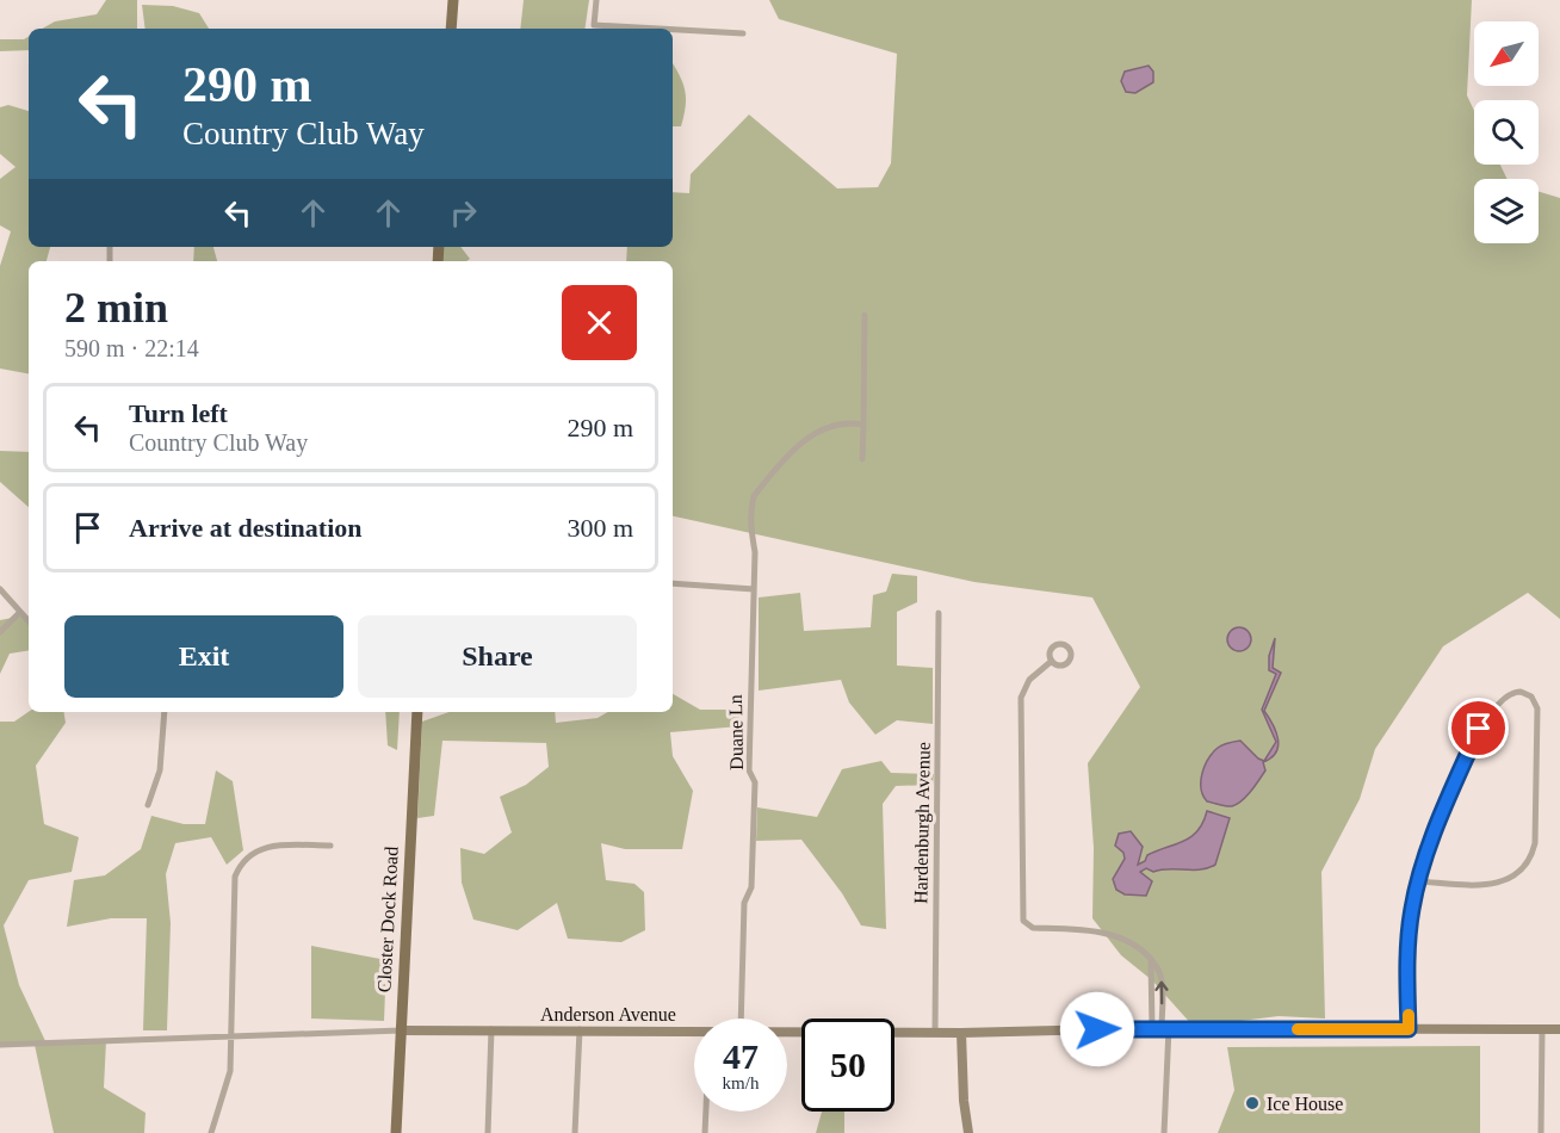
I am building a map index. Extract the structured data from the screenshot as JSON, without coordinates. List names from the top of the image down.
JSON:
{
  "streets": {
    "main road": ["Closter Dock Road", "Anderson Avenue"],
    "street": ["Duane Ln", "Hardenburgh Avenue"]
  },
  "crossings": [
    ["Hardenburgh Avenue", "Anderson Avenue"],
    ["Closter Dock Road", "Anderson Avenue"]
  ],
  "places": ["Ice House"],
  "north": "bottom left",
  "page": {
    "turn": ["290 m", "Country Club Way"],
    "heading": ["2 min", "590 m · 22:14"],
    "list": [
      {
        "name": "Turn left",
        "note": "Country Club Way",
        "value": "290 m"
      },
      {
        "name": "Arrive at destination",
        "value": "300 m"
      }
    ],
    "buttons": ["Exit", "Share"],
    "speed": "47 km/h",
    "limit": "50"
  }
}
